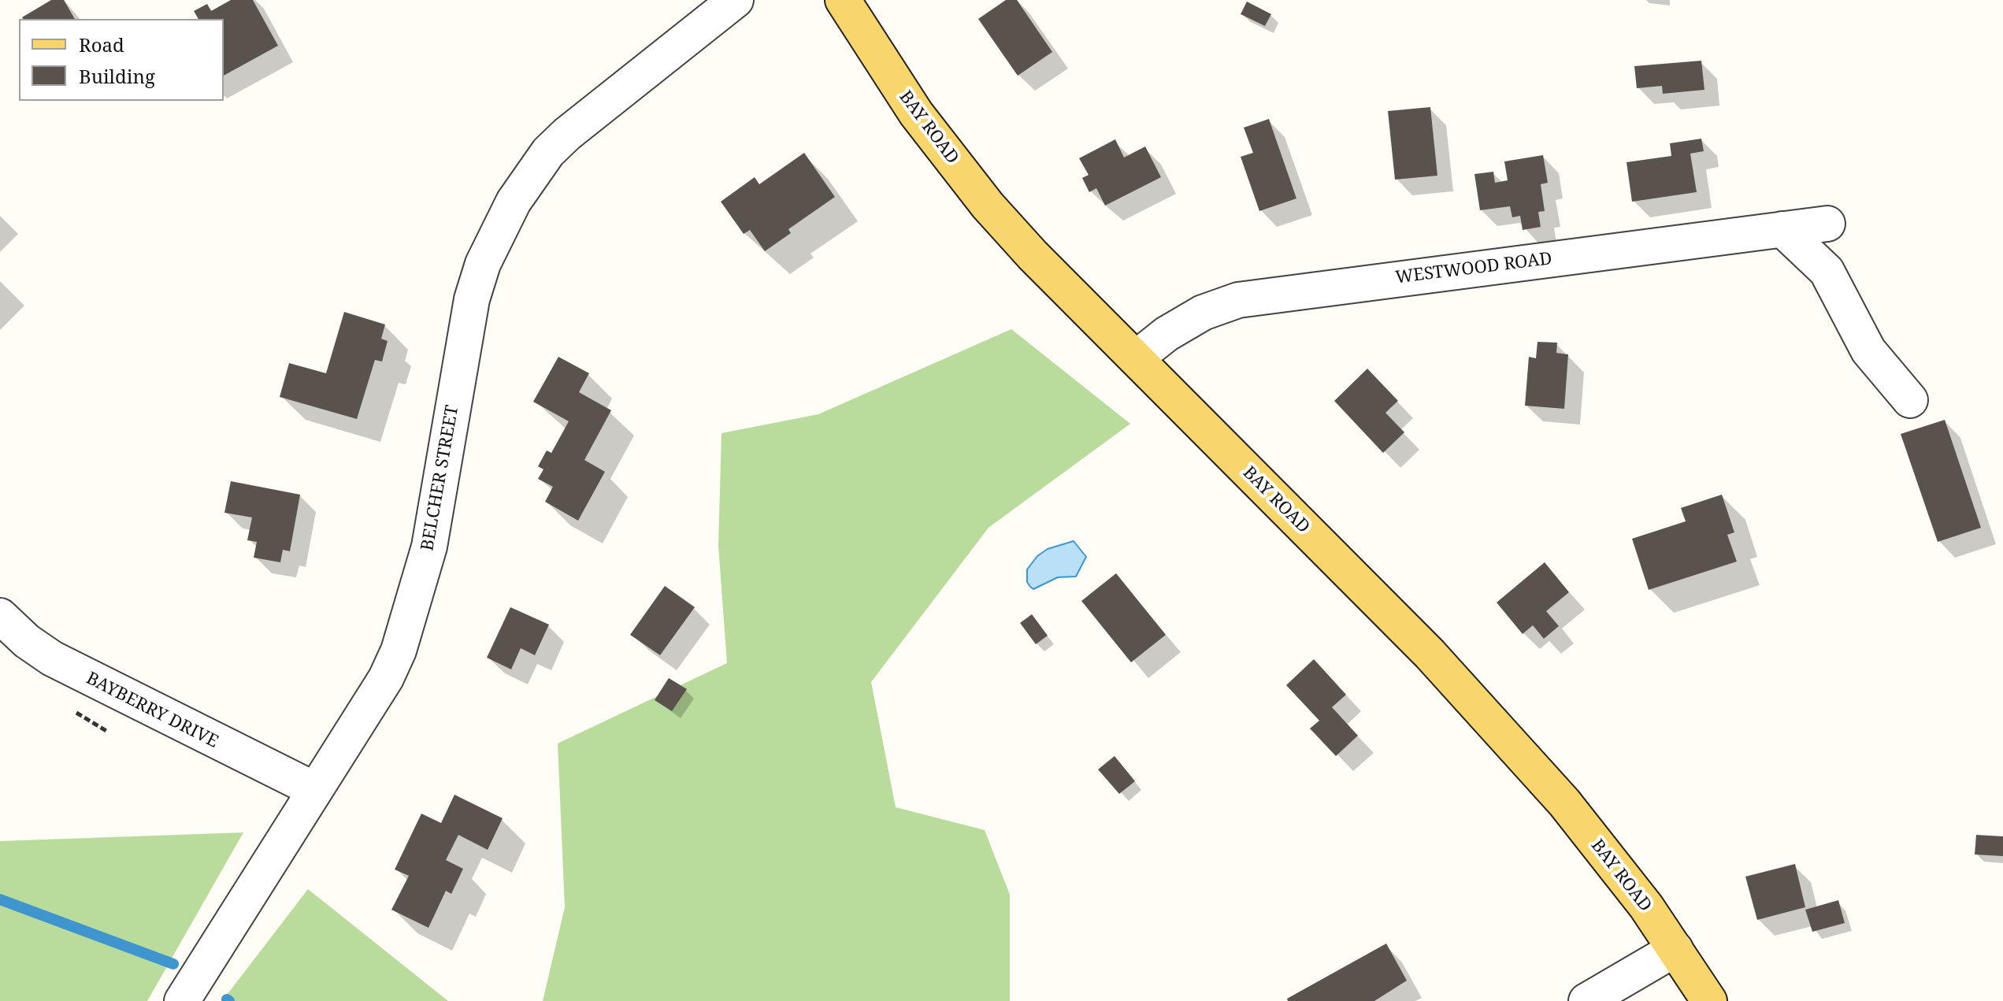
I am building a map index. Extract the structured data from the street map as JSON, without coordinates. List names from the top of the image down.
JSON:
{
  "streets": {
    "main road": ["BAY ROAD"],
    "street": ["WESTWOOD ROAD", "BELCHER STREET", "BAYBERRY DRIVE"]
  },
  "crossings": [
    ["BAY ROAD", "WESTWOOD ROAD"],
    ["BELCHER STREET", "BAYBERRY DRIVE"]
  ],
  "legend": ["Road", "Building"]
}
